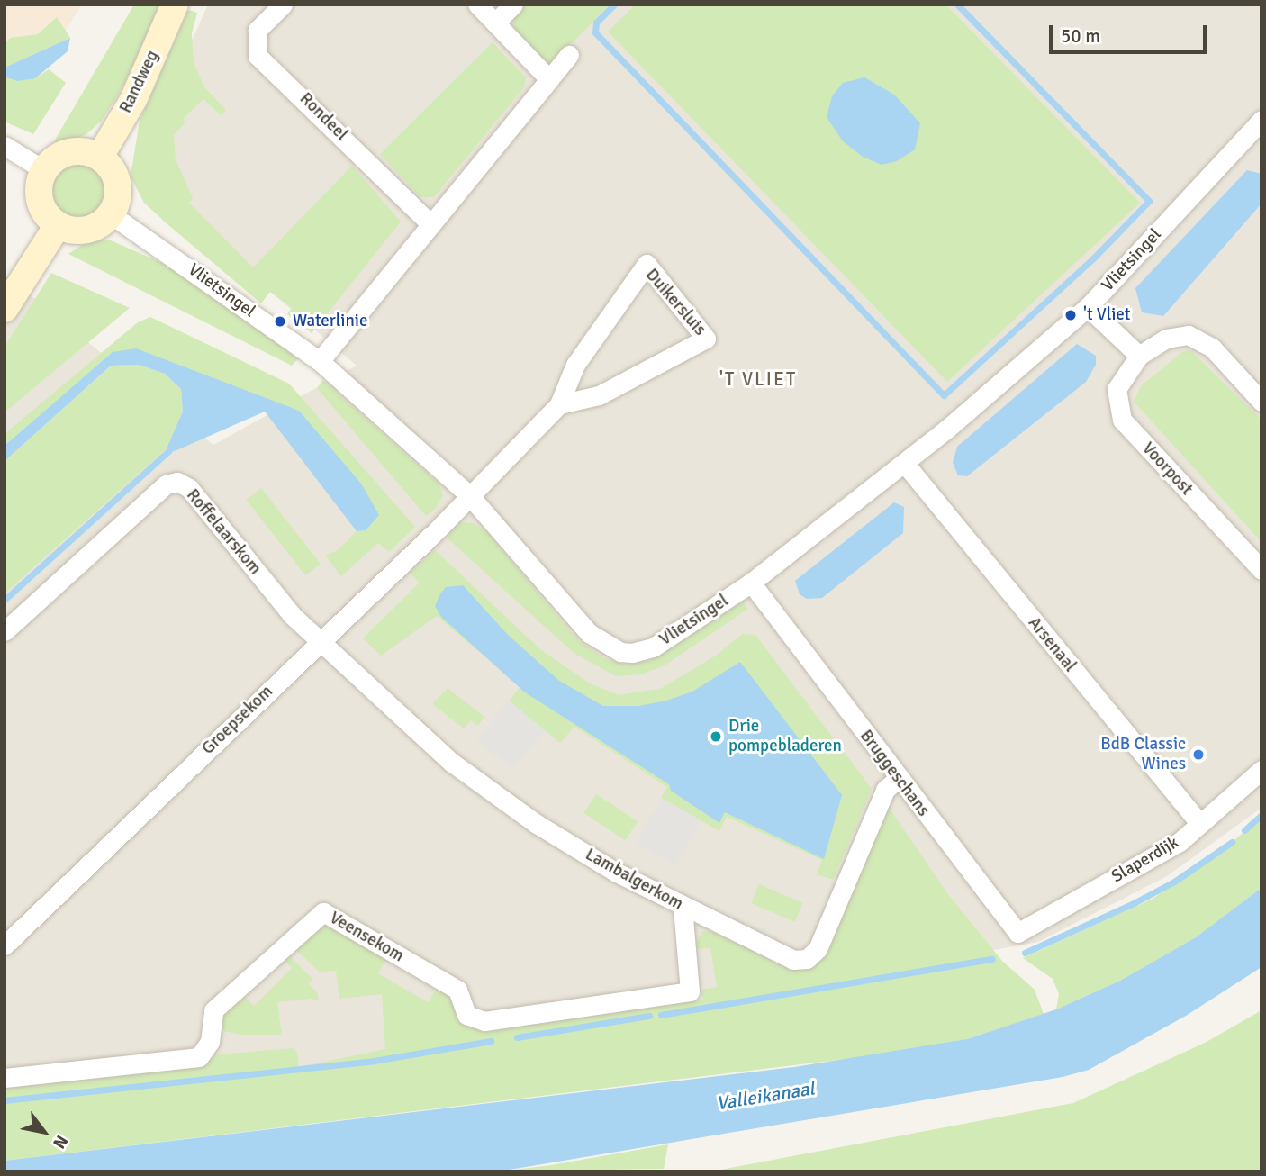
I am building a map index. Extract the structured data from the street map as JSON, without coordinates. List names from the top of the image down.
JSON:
{
  "streets": {
    "main road": ["Randweg"],
    "street": [
      "Rondeel",
      "Vlietsingel",
      "Duikersluis",
      "Voorpost",
      "Roffelaarskom",
      "Arsenaal",
      "Groepsekom",
      "Bruggeschans",
      "Slaperdijk",
      "Lambalgerkom",
      "Veensekom"
    ]
  },
  "crossings": [
    ["Randweg", "Vlietsingel"],
    ["Vlietsingel", "Duikersluis"],
    ["Vlietsingel", "Arsenaal"],
    ["Vlietsingel", "Groepsekom"],
    ["Vlietsingel", "Bruggeschans"],
    ["Duikersluis", "Groepsekom"],
    ["Roffelaarskom", "Groepsekom"],
    ["Roffelaarskom", "Lambalgerkom"],
    ["Arsenaal", "Slaperdijk"],
    ["Groepsekom", "Lambalgerkom"],
    ["Bruggeschans", "Slaperdijk"],
    ["Bruggeschans", "Lambalgerkom"],
    ["Lambalgerkom", "Veensekom"]
  ],
  "districts": ["'T VLIET"],
  "water": ["Valleikanaal"],
  "places": [
    "'t Vliet",
    "Waterlinie",
    "Drie pompebladeren",
    "BdB Classic Wines"
  ],
  "scale_bar": "50 m",
  "north": "bottom right"
}
